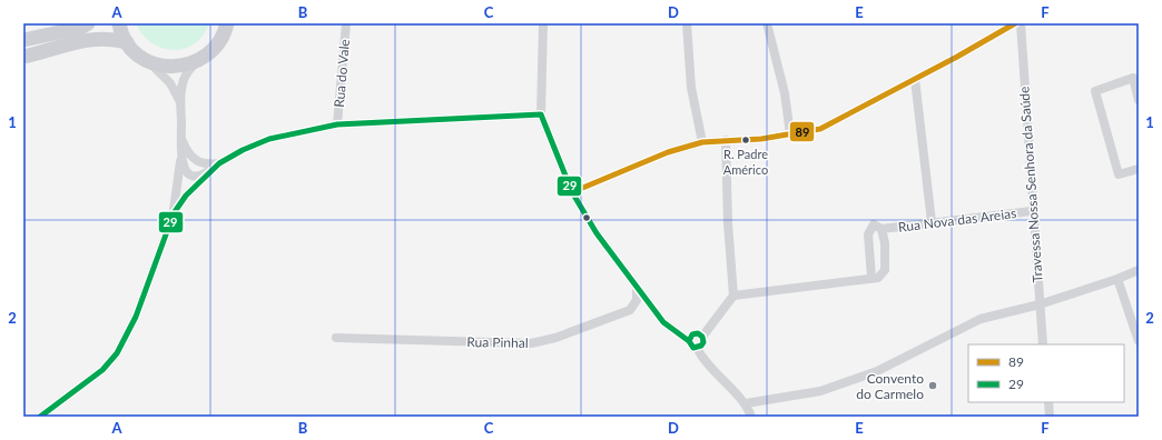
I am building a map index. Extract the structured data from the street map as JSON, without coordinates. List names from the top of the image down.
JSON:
{
  "streets": {
    "street": [
      "Rua do Vale",
      "Travessa Nossa Senhora da Saúde",
      "Rua Nova das Areias",
      "Rua Pinhal"
    ]
  },
  "crossings": [
    ["Travessa Nossa Senhora da Saúde", "Rua Nova das Areias"]
  ],
  "places": ["R. Padre Américo", "Convento do Carmelo"],
  "lines": ["transit line 89", "transit line 29"],
  "legend": ["89", "29"],
  "grid": {
    "columns": [
      "A",
      "B",
      "C",
      "D",
      "E",
      "F"
    ],
    "rows": ["1", "2"]
  }
}
